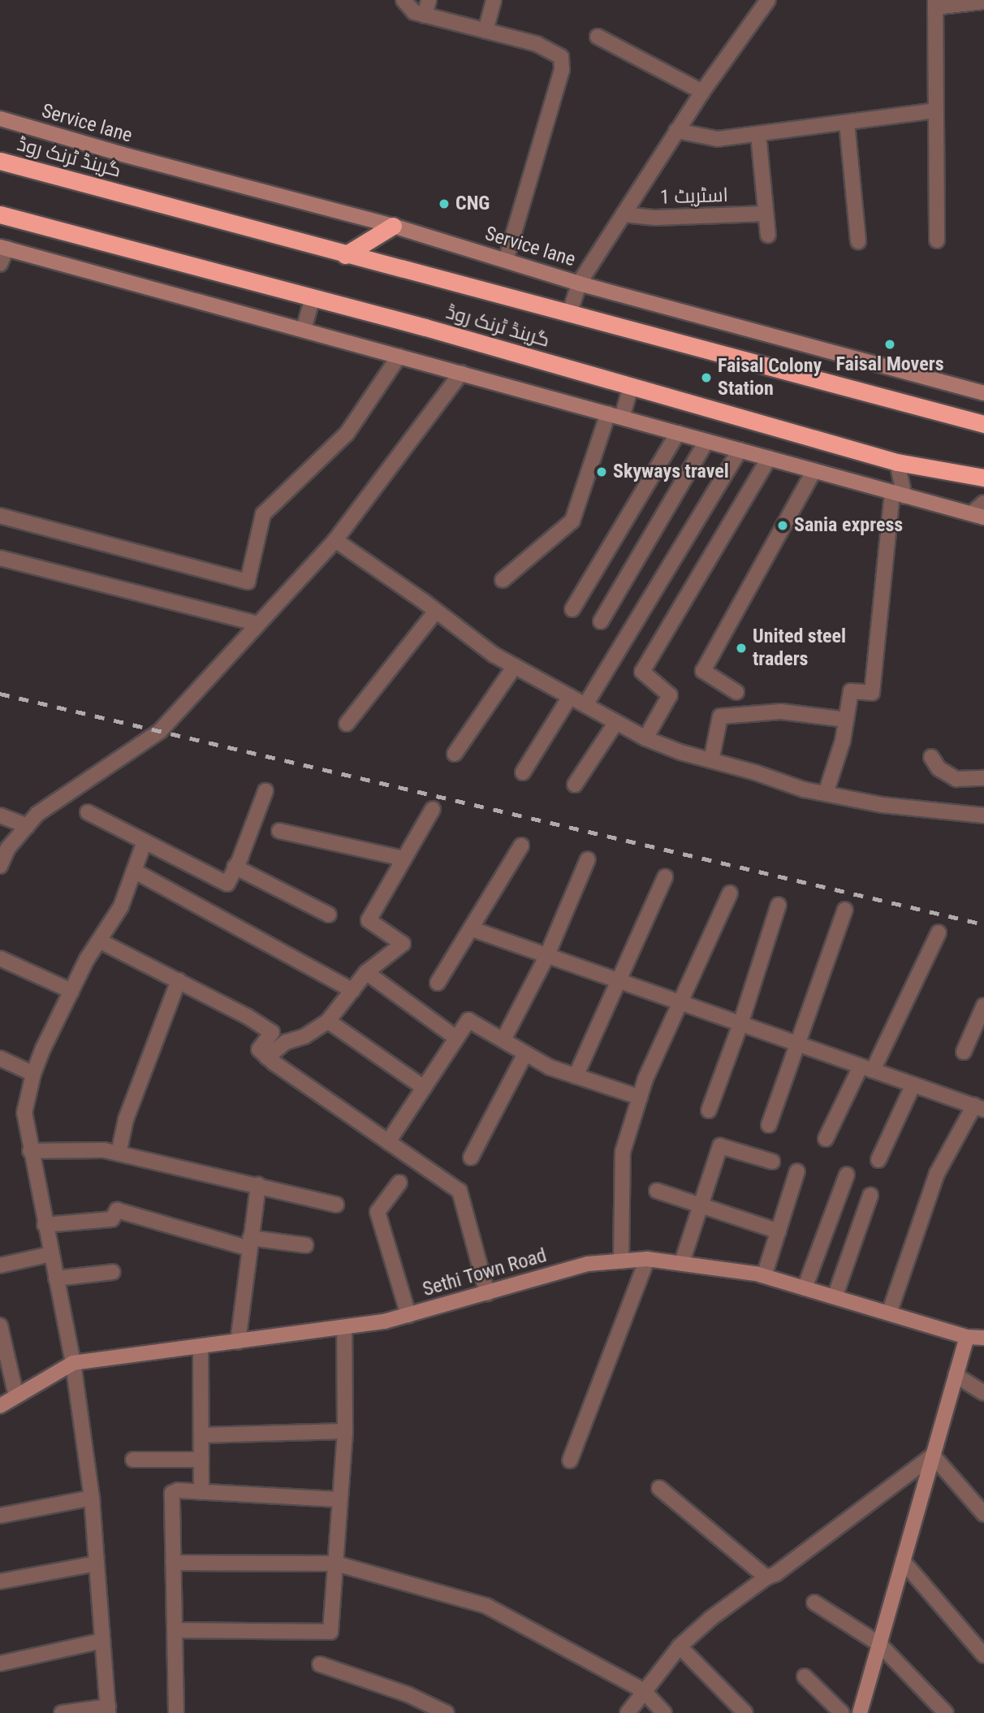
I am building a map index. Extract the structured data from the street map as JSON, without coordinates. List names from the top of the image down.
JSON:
{
  "streets": {
    "highway": ["گرینڈ ٹرنک روڈ"],
    "street": ["Service lane", "اسٹریٹ 1", "Sethi Town Road"]
  },
  "places": [
    "CNG",
    "Faisal Movers",
    "Faisal Colony Station",
    "Skyways travel",
    "Sania express",
    "United steel traders"
  ]
}
